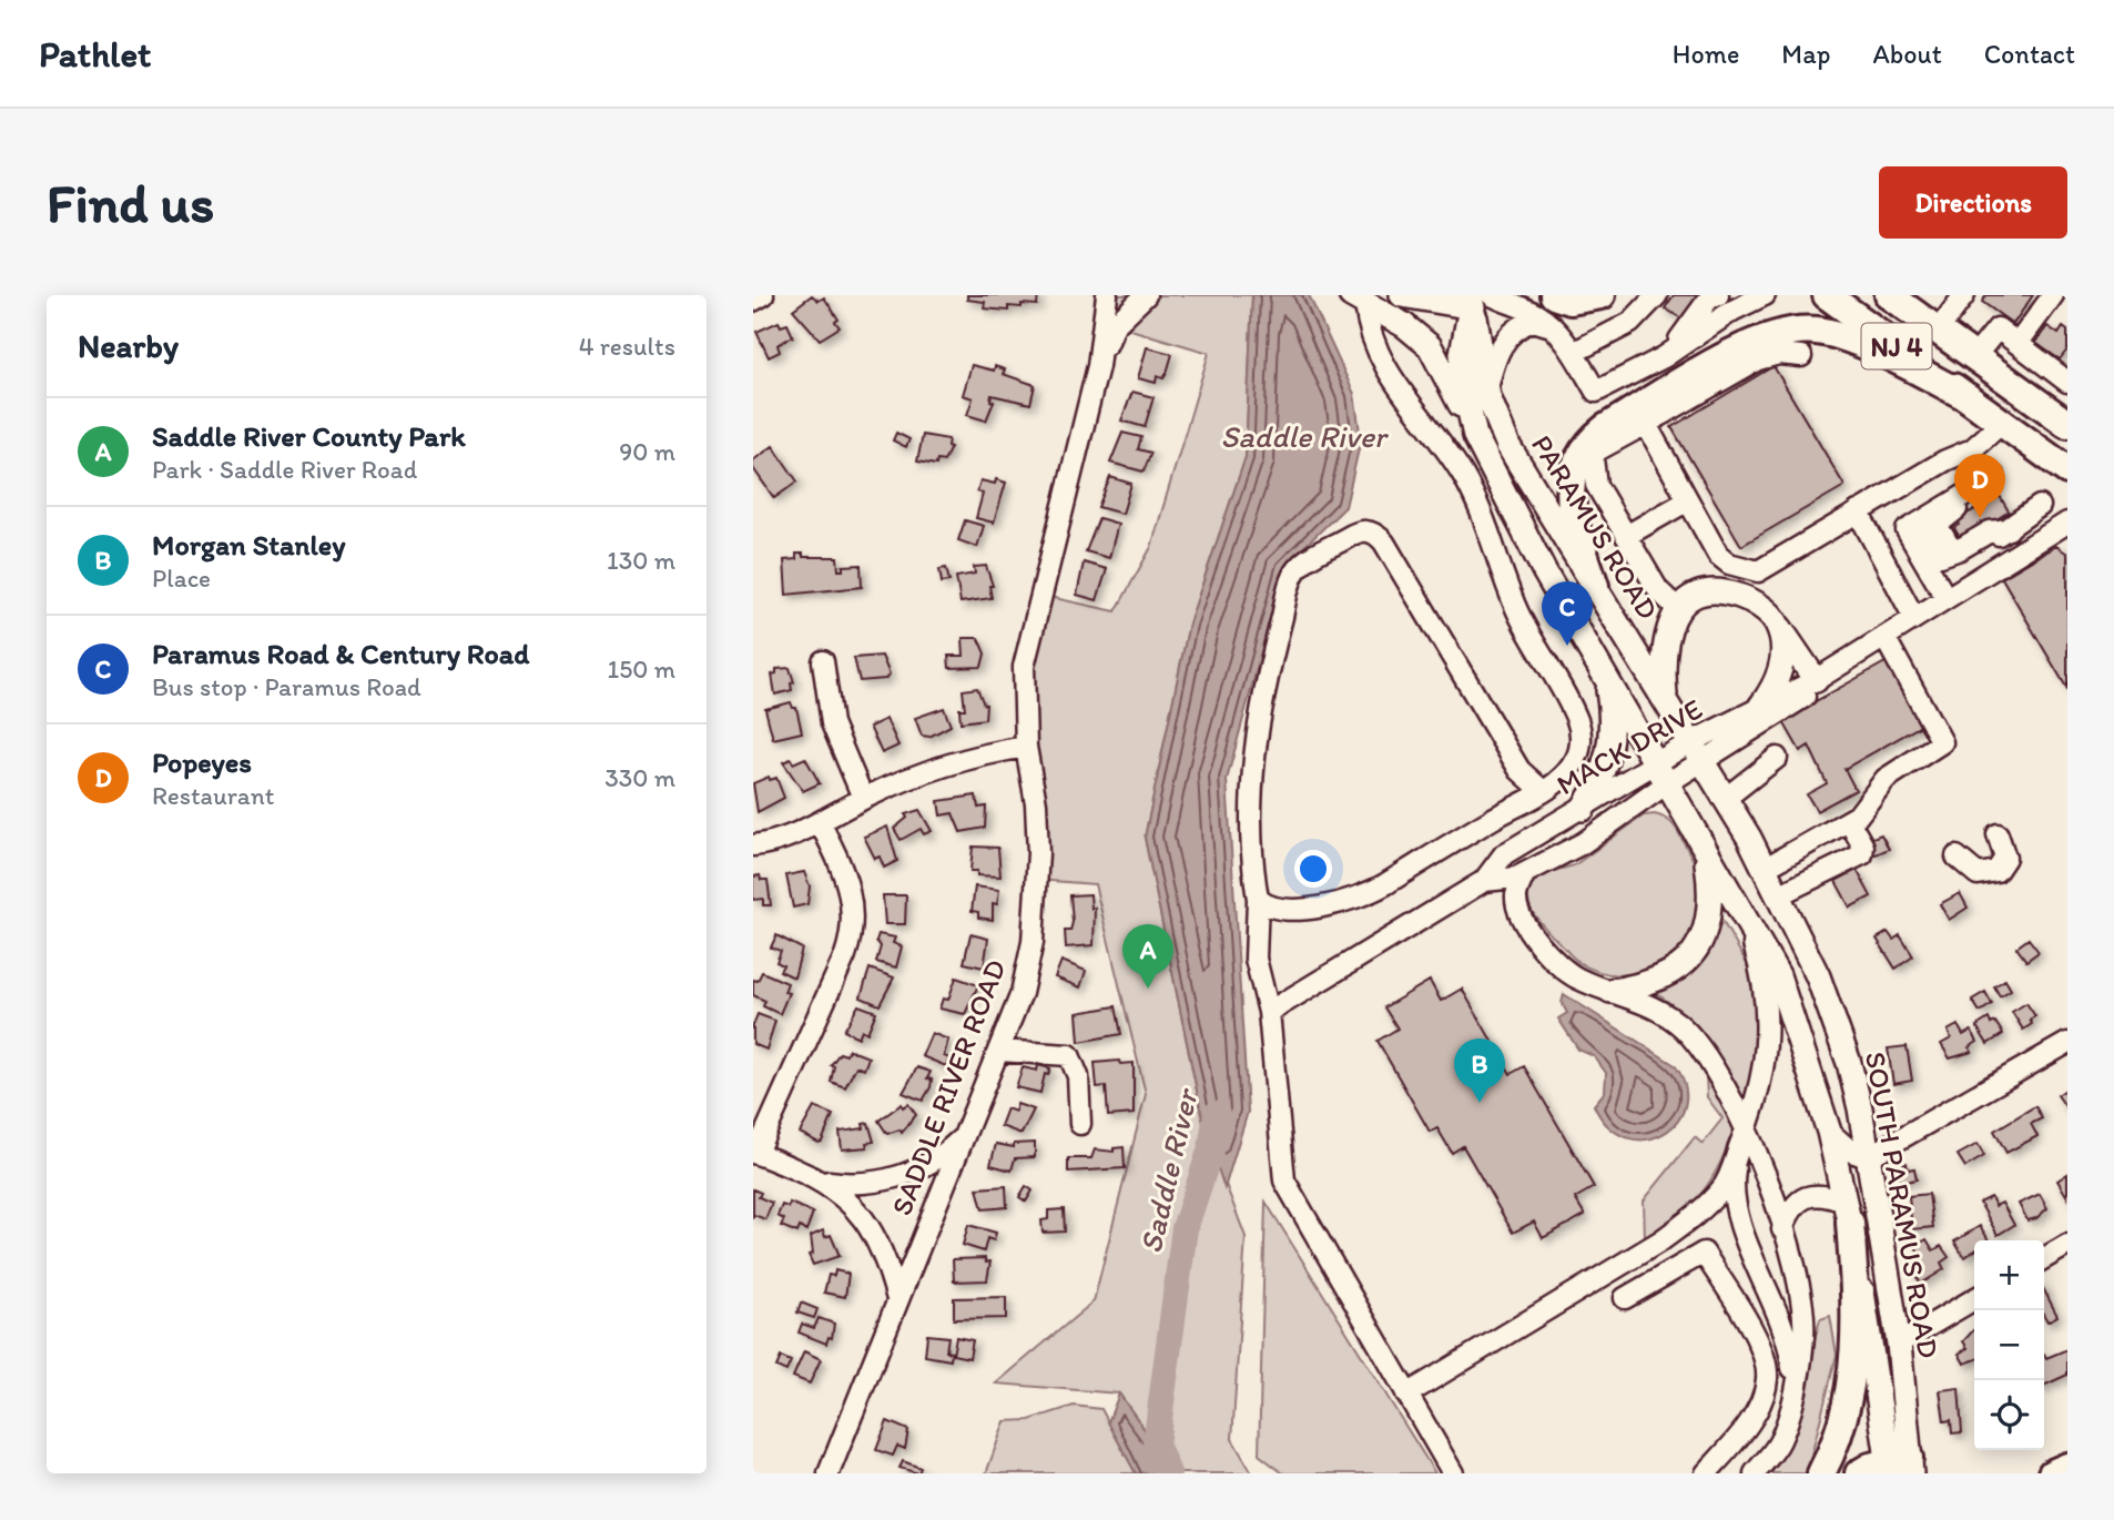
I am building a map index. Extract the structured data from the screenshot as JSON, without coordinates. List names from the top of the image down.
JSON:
{
  "streets": {
    "highway": ["NJ 4"],
    "main road": ["PARAMUS ROAD", "SOUTH PARAMUS ROAD"],
    "street": ["MACK DRIVE", "SADDLE RIVER ROAD"]
  },
  "crossings": [
    ["PARAMUS ROAD", "MACK DRIVE"],
    ["PARAMUS ROAD", "SOUTH PARAMUS ROAD"],
    ["MACK DRIVE", "SOUTH PARAMUS ROAD"]
  ],
  "water": ["Saddle River"],
  "page": {
    "header": "Pathlet",
    "nav": [
      "Home",
      "Map",
      "About",
      "Contact"
    ],
    "buttons": "Directions",
    "title": "Find us",
    "heading": ["Nearby", "4 results"],
    "list": [
      {
        "mark": "A",
        "name": "Saddle River County Park",
        "note": "Park · Saddle River Road",
        "value": "90 m"
      },
      {
        "mark": "B",
        "name": "Morgan Stanley",
        "note": "Place",
        "value": "130 m"
      },
      {
        "mark": "C",
        "name": "Paramus Road & Century Road",
        "note": "Bus stop · Paramus Road",
        "value": "150 m"
      },
      {
        "mark": "D",
        "name": "Popeyes",
        "note": "Restaurant",
        "value": "330 m"
      }
    ],
    "pins": [
      "D",
      "C",
      "A",
      "B"
    ],
    "map_buttons": ["+", "−"]
  }
}
